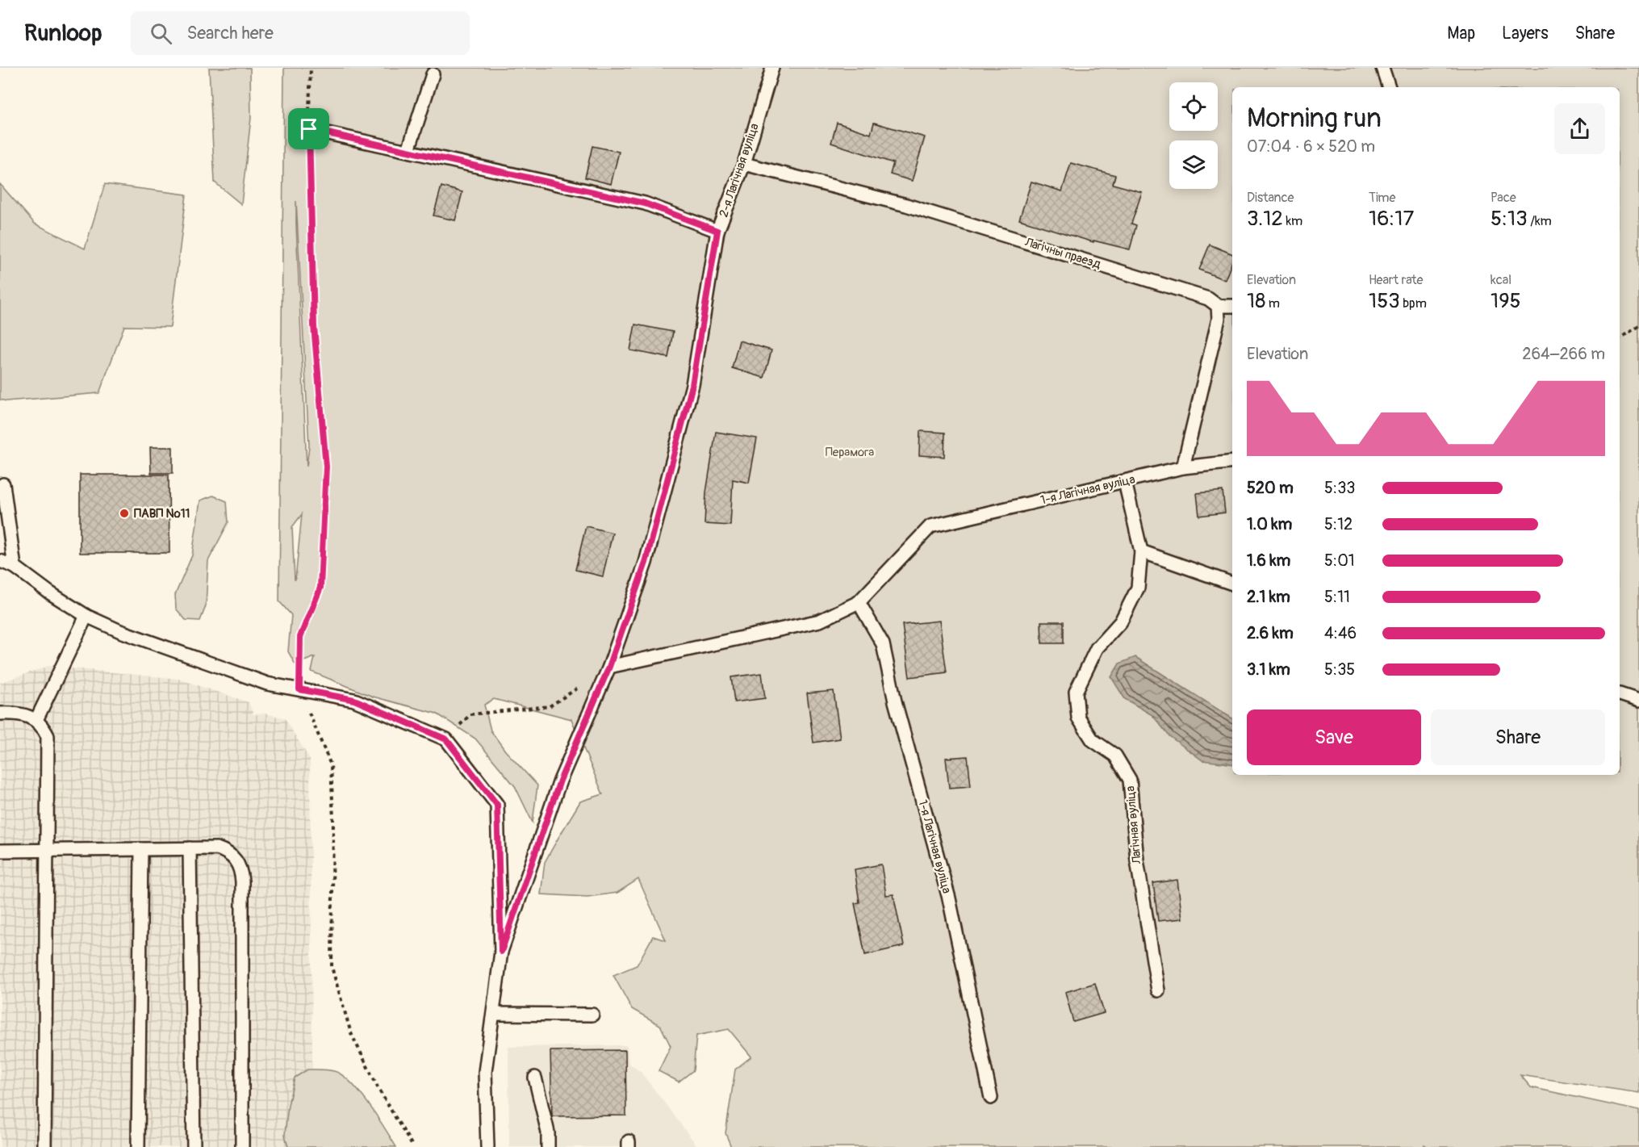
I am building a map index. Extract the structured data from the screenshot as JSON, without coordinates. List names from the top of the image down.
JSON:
{
  "streets": {
    "lane": [
      "2-я Лагічная вуліца",
      "Лагічны праезд",
      "1-я Лагічная вуліца",
      "Лагічная вуліца"
    ]
  },
  "crossings": [
    ["2-я Лагічная вуліца", "Лагічны праезд"],
    ["2-я Лагічная вуліца", "1-я Лагічная вуліца"],
    ["1-я Лагічная вуліца", "Лагічная вуліца"]
  ],
  "parks": ["Перамога"],
  "places": ["ПАВП №11"],
  "page": {
    "header": "Runloop",
    "search": "Search here",
    "nav": ["Map", "Layers", "Share"],
    "heading": ["Morning run", "07:04 · 6 × 520 m"],
    "stats": [
      ["Distance", "3.12 km"],
      ["Time", "16:17"],
      ["Pace", "5:13 /km"],
      ["Elevation", "18 m"],
      ["Heart rate", "153 bpm"],
      ["kcal", "195"]
    ],
    "chart": ["Elevation", "264–266 m"],
    "list": [
      {
        "name": "520 m",
        "note": "5:33"
      },
      {
        "name": "1.0 km",
        "note": "5:12"
      },
      {
        "name": "1.6 km",
        "note": "5:01"
      },
      {
        "name": "2.1 km",
        "note": "5:11"
      },
      {
        "name": "2.6 km",
        "note": "4:46"
      },
      {
        "name": "3.1 km",
        "note": "5:35"
      }
    ],
    "buttons": ["Save", "Share"]
  }
}
